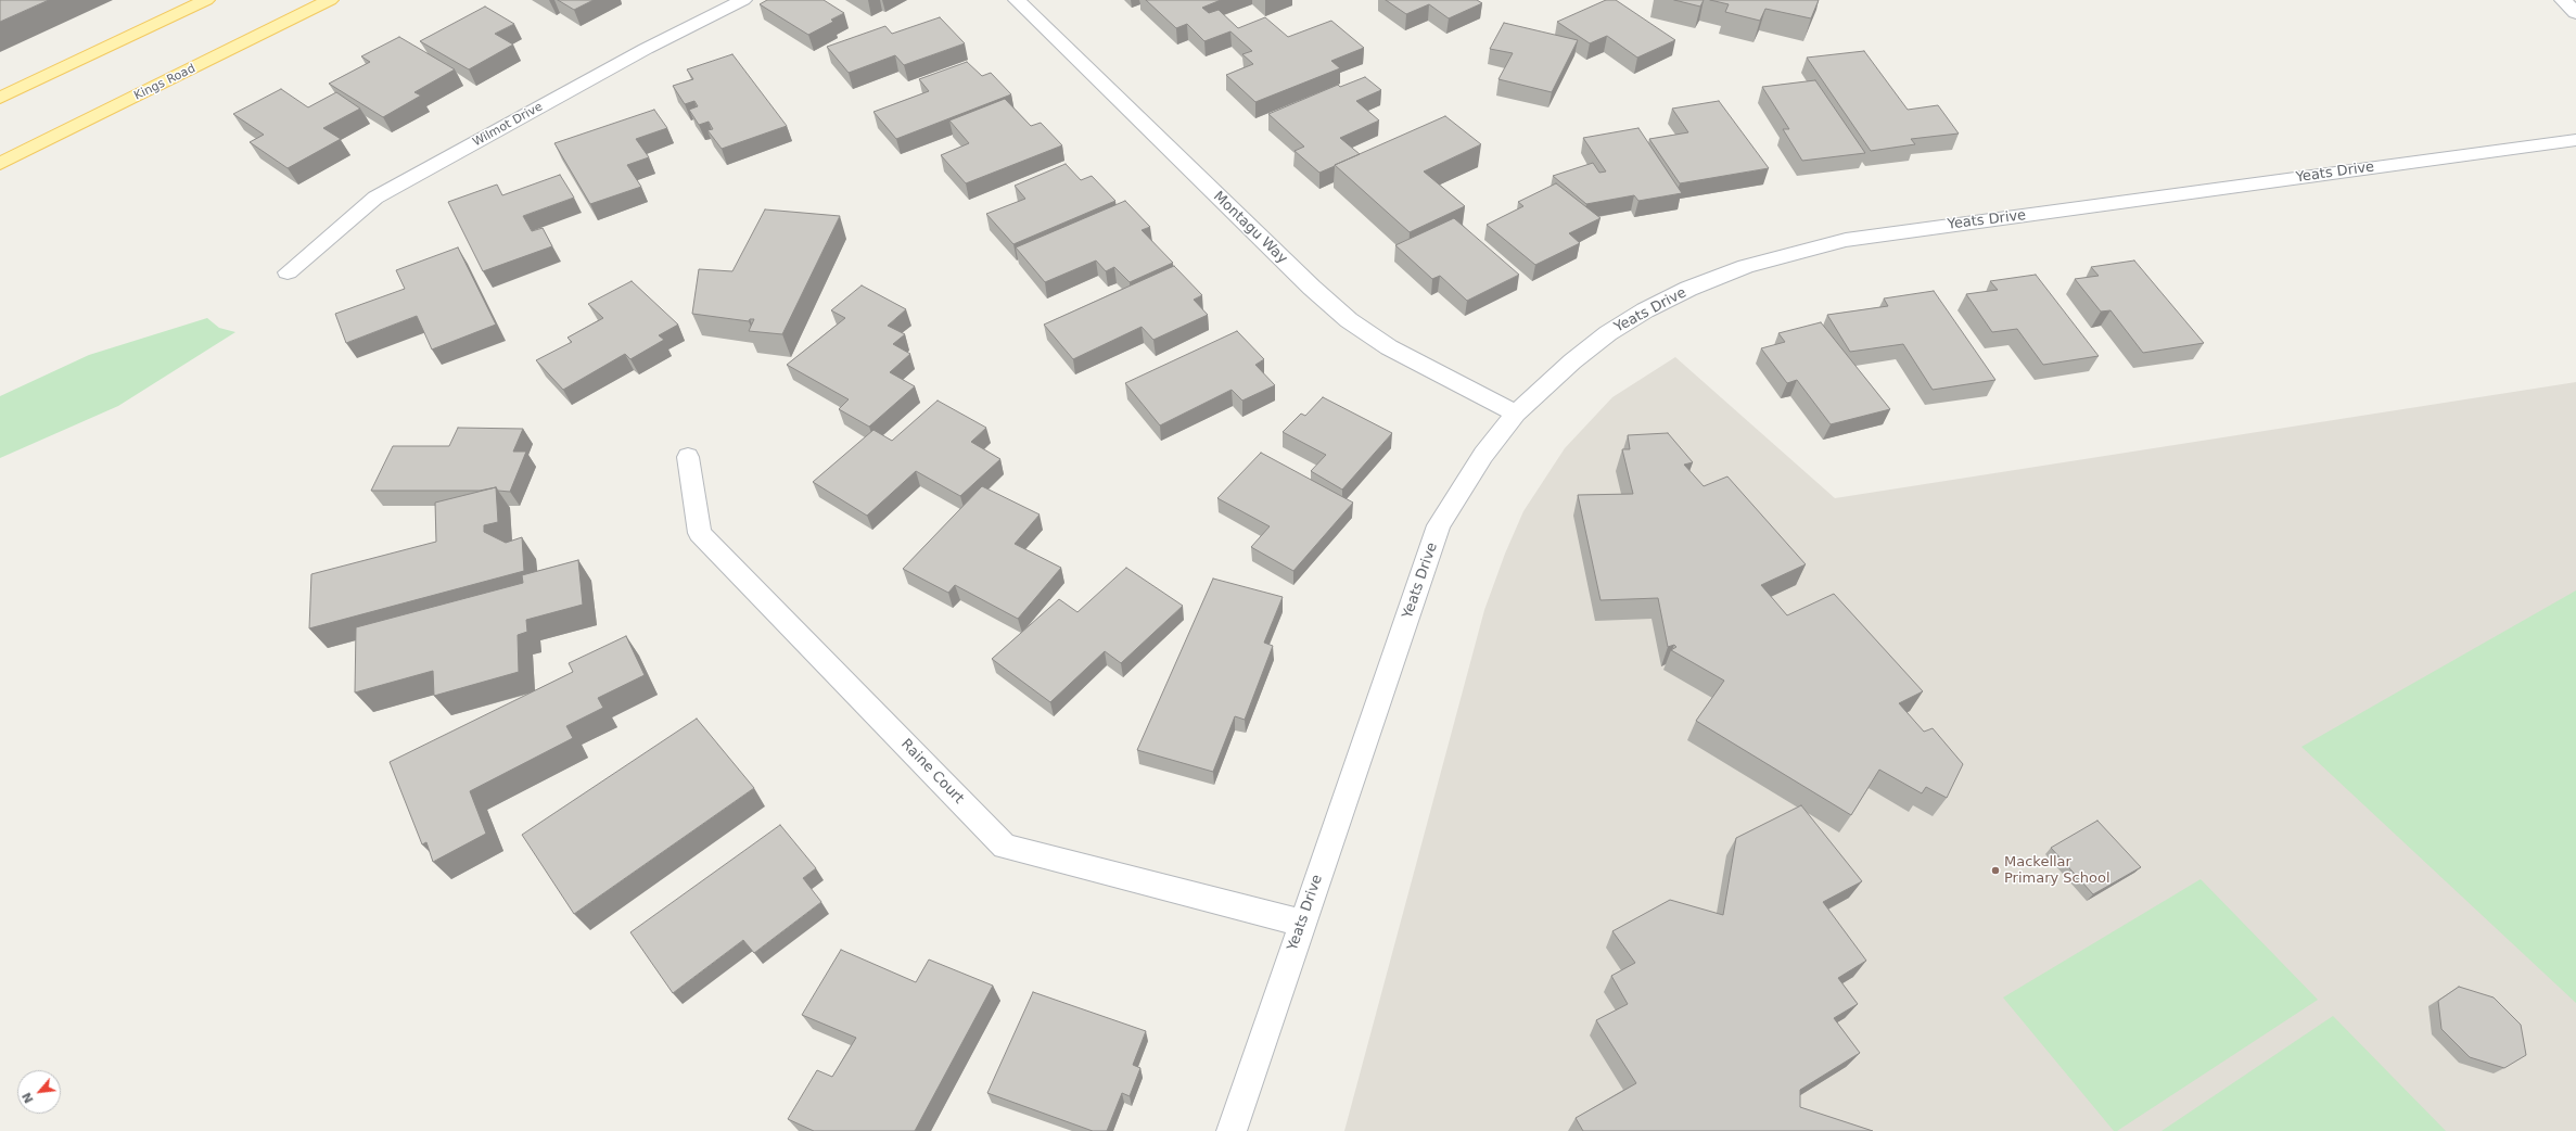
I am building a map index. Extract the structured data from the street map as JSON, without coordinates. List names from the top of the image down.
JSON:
{
  "streets": {
    "main road": ["Kings Road"],
    "street": [
      "Wilmot Drive",
      "Yeats Drive",
      "Montagu Way",
      "Raine Court"
    ]
  },
  "crossings": [
    ["Yeats Drive", "Montagu Way"],
    ["Yeats Drive", "Raine Court"]
  ],
  "places": ["Mackellar Primary School"],
  "north": "bottom left"
}
